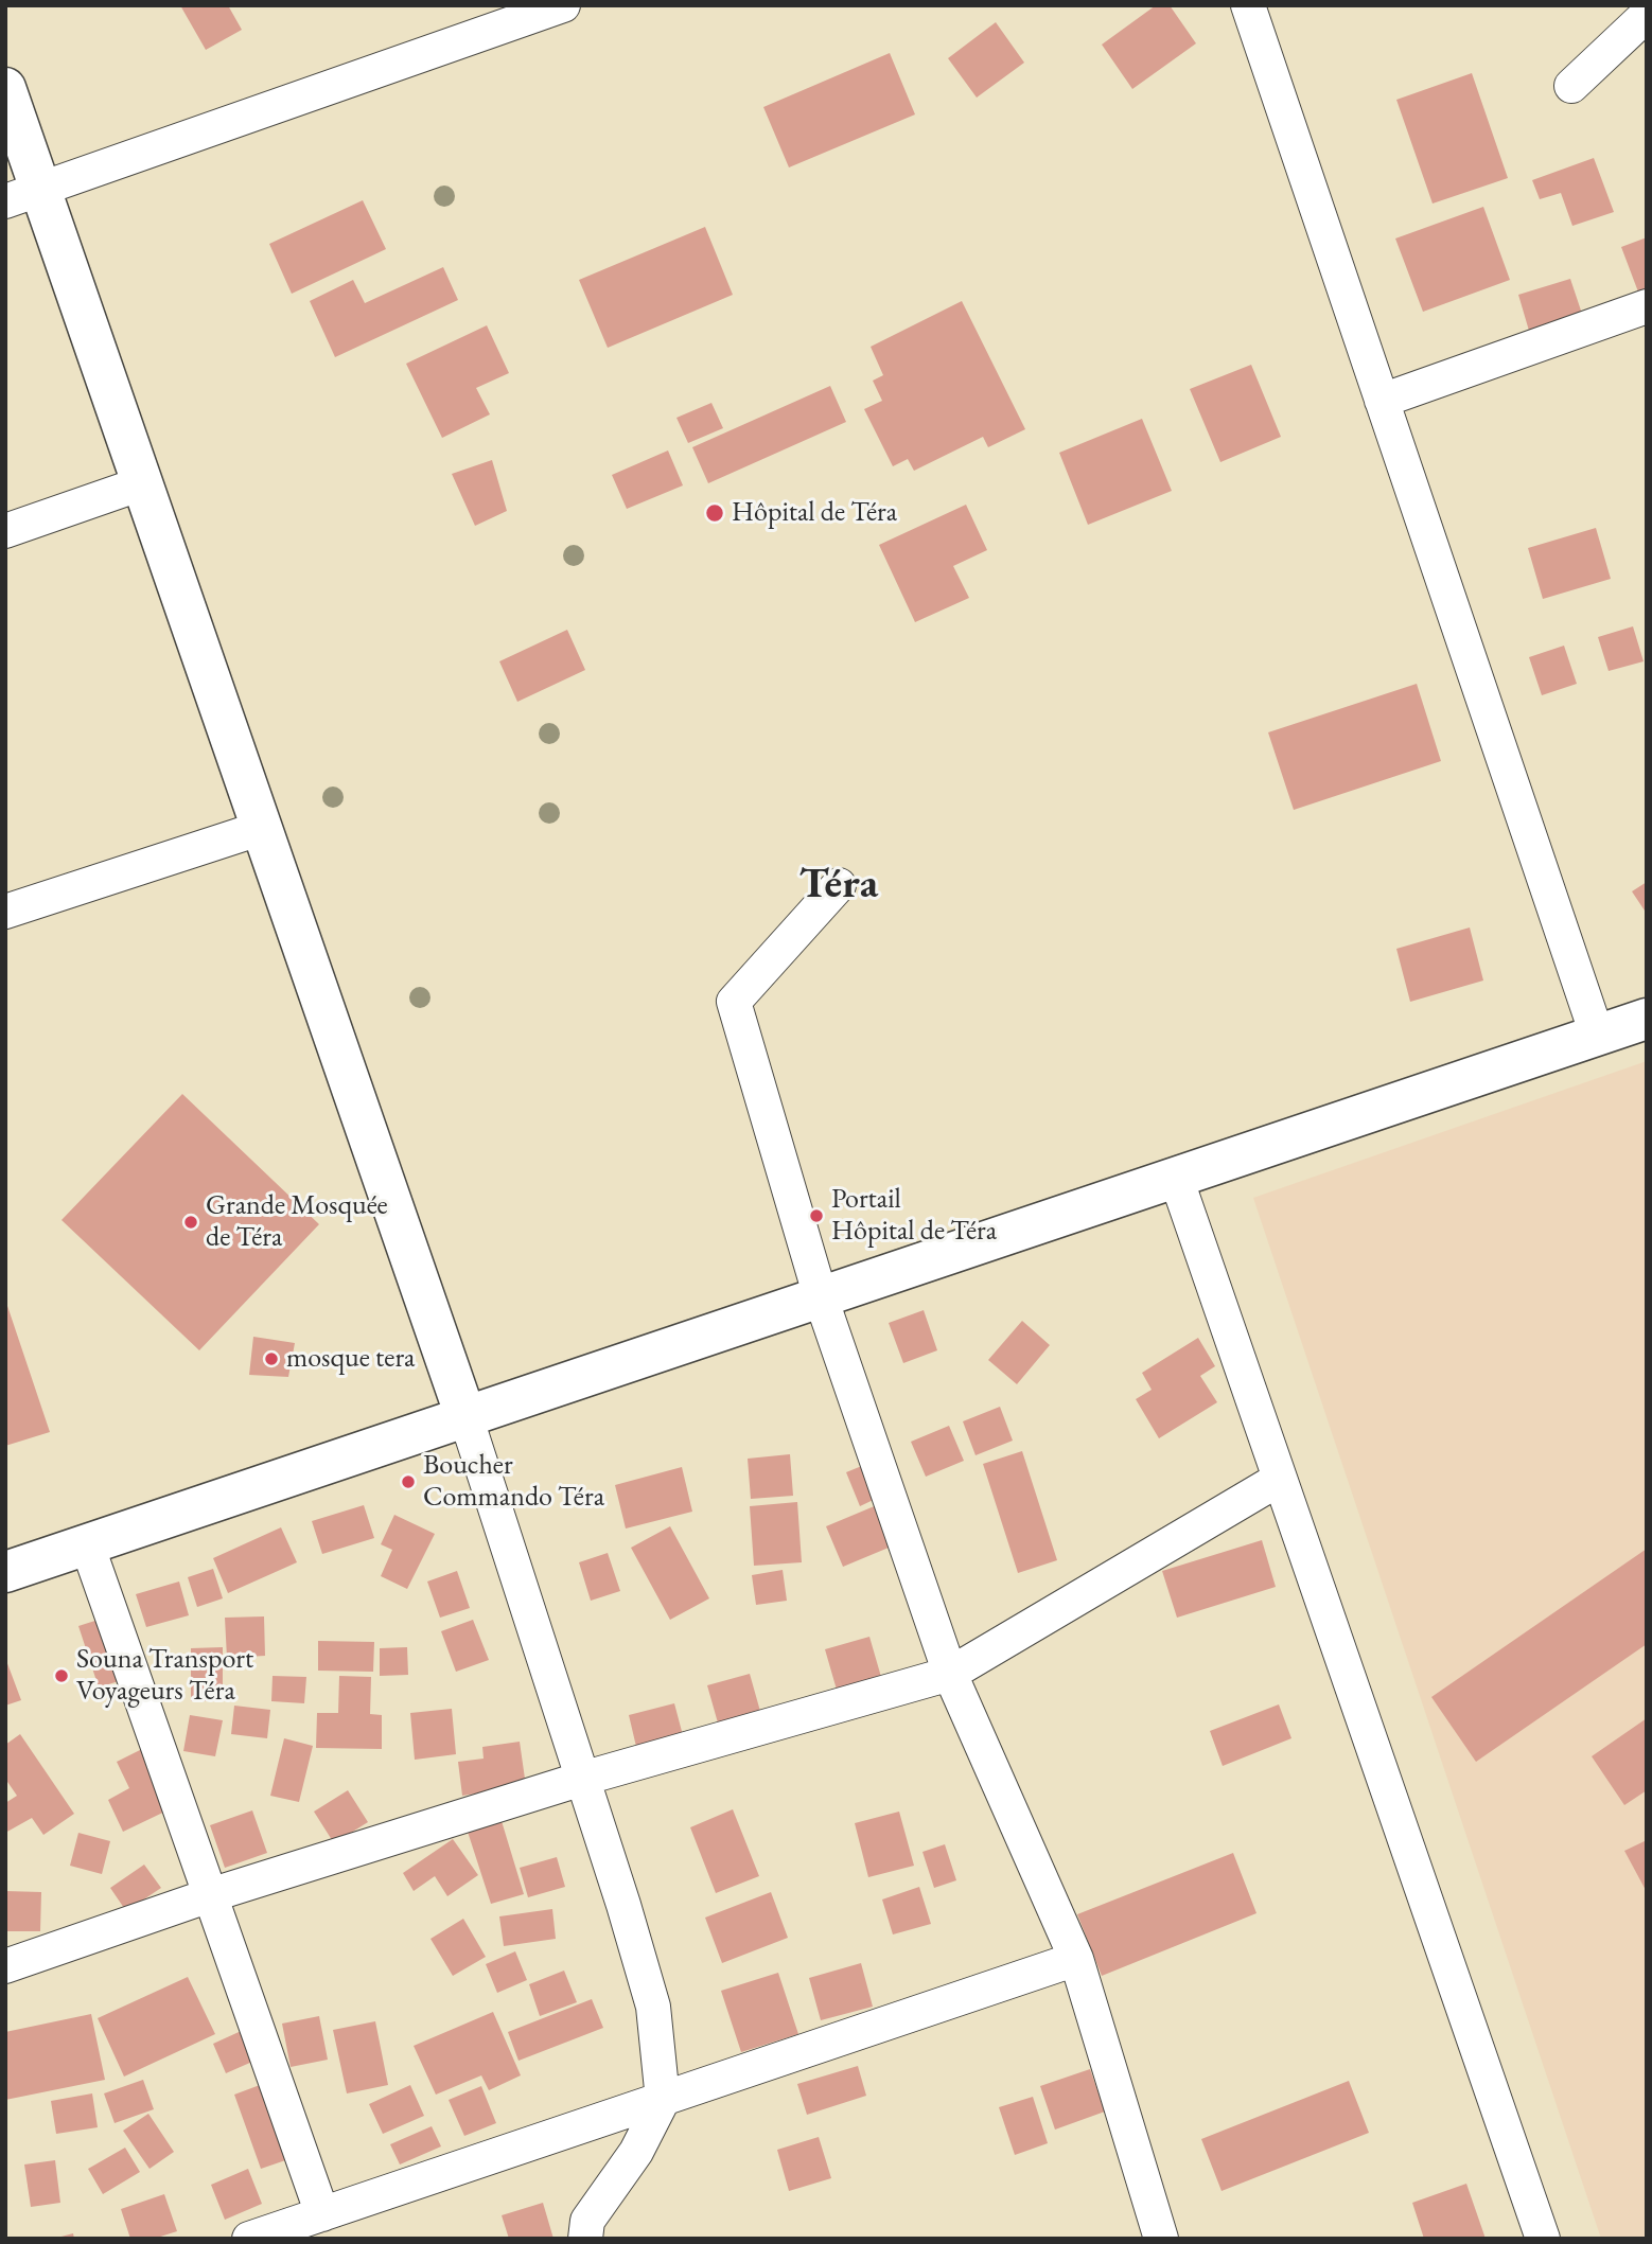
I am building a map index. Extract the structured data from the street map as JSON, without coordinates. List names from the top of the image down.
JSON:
{
  "districts": ["Téra"],
  "places": [
    "Hôpital de Téra",
    "Portail Hôpital de Téra",
    "Grande Mosquée de Téra",
    "mosque tera",
    "Boucher Commando Téra",
    "Souna Transport Voyageurs Téra"
  ]
}
